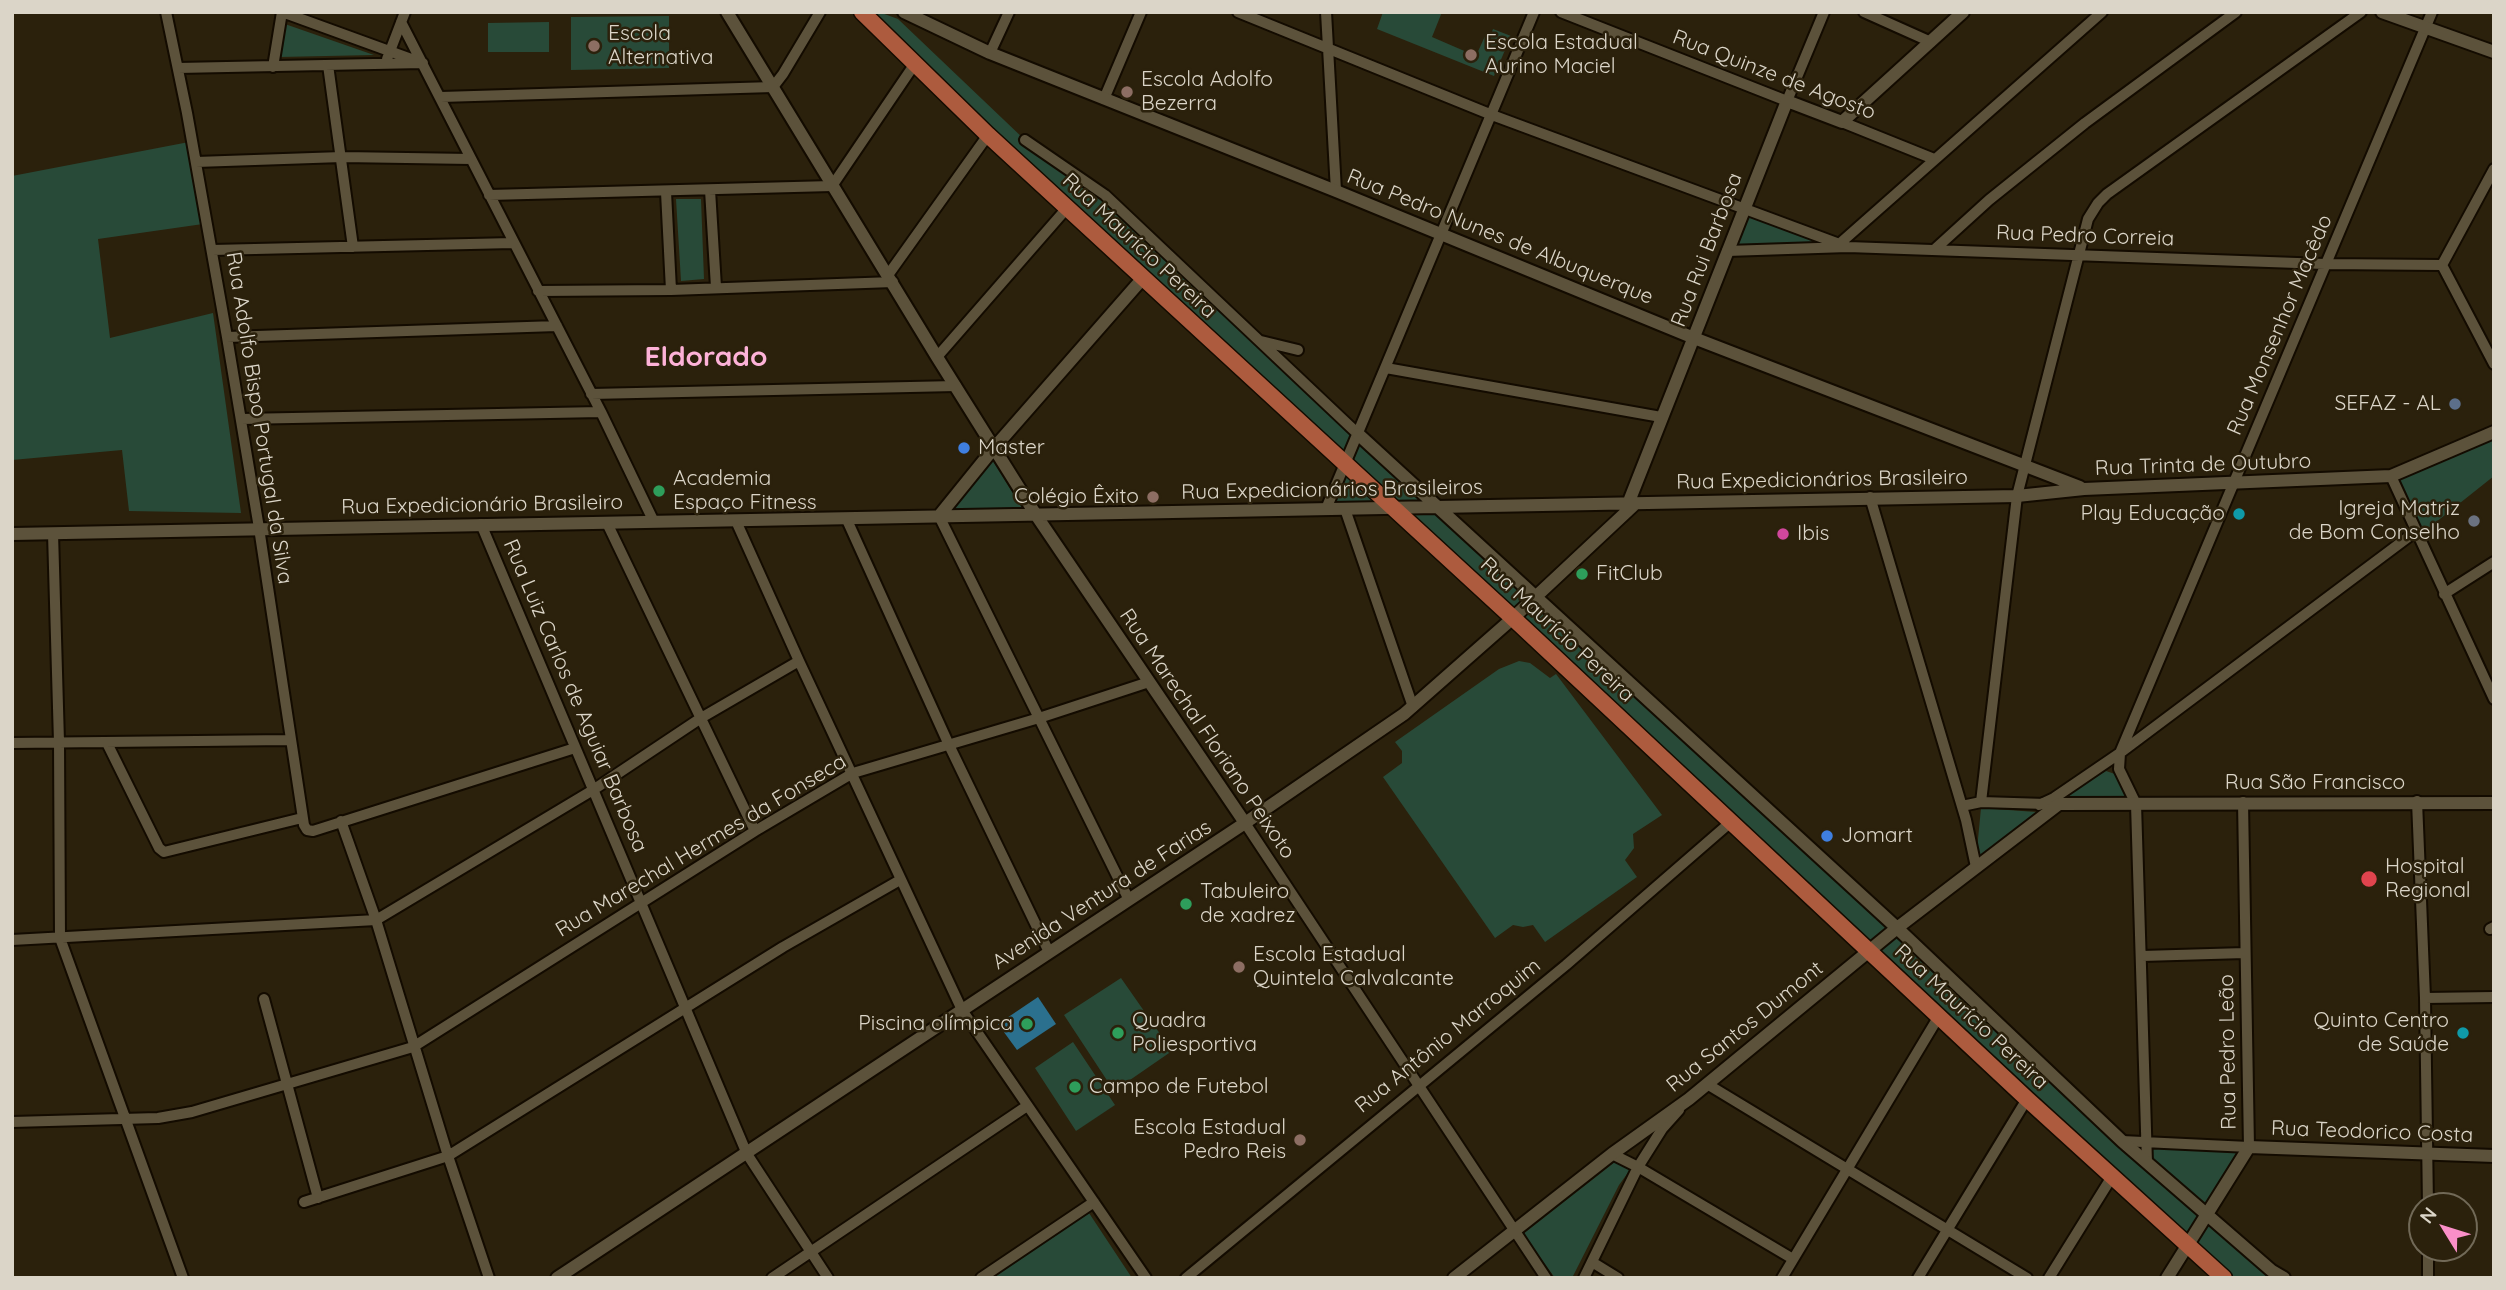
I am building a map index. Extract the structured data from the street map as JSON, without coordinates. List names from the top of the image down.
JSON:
{
  "streets": {
    "main road": ["Rua Maurício Pereira"],
    "street": [
      "Rua Quinze de Agosto",
      "Rua Pedro Correia",
      "Rua Pedro Nunes de Albuquerque",
      "Rua Rui Barbosa",
      "Rua Monsenhor Macêdo",
      "Rua Adolfo Bispo Portugal da Silva",
      "Rua Trinta de Outubro",
      "Rua Expedicionários Brasileiro",
      "Rua Expedicionários Brasileiros",
      "Rua Expedicionário Brasileiro",
      "Rua Luiz Carlos de Aguiar Barbosa",
      "Rua Marechal Floriano Peixoto",
      "Rua São Francisco",
      "Rua Marechal Hermes da Fonseca",
      "Avenida Ventura de Farias",
      "Rua Santos Dumont",
      "Rua Antônio Marroquim",
      "Rua Pedro Leão",
      "Rua Teodorico Costa"
    ]
  },
  "crossings": [
    ["Rua Quinze de Agosto", "Rua Rui Barbosa"],
    ["Rua Pedro Correia", "Rua Rui Barbosa"],
    ["Rua Pedro Correia", "Rua Monsenhor Macêdo"],
    ["Rua Pedro Nunes de Albuquerque", "Rua Rui Barbosa"],
    ["Rua Pedro Nunes de Albuquerque", "Rua Trinta de Outubro"],
    ["Rua Maurício Pereira", "Rua Expedicionários Brasileiros"],
    ["Rua Maurício Pereira", "Avenida Ventura de Farias"],
    ["Rua Maurício Pereira", "Rua Santos Dumont"],
    ["Rua Maurício Pereira", "Rua Antônio Marroquim"],
    ["Rua Maurício Pereira", "Rua Pedro Leão"],
    ["Rua Maurício Pereira", "Rua Teodorico Costa"],
    ["Rua Rui Barbosa", "Rua Expedicionários Brasileiro"],
    ["Rua Rui Barbosa", "Rua Expedicionários Brasileiros"],
    ["Rua Rui Barbosa", "Avenida Ventura de Farias"],
    ["Rua Monsenhor Macêdo", "Rua Trinta de Outubro"],
    ["Rua Monsenhor Macêdo", "Rua São Francisco"],
    ["Rua Adolfo Bispo Portugal da Silva", "Rua Expedicionário Brasileiro"],
    ["Rua Trinta de Outubro", "Rua Expedicionários Brasileiro"],
    ["Rua Expedicionários Brasileiro", "Rua Expedicionários Brasileiros"],
    ["Rua Expedicionários Brasileiro", "Avenida Ventura de Farias"],
    ["Rua Expedicionários Brasileiros", "Rua Expedicionário Brasileiro"],
    ["Rua Expedicionários Brasileiros", "Rua Marechal Floriano Peixoto"],
    ["Rua Expedicionários Brasileiros", "Avenida Ventura de Farias"],
    ["Rua Expedicionário Brasileiro", "Rua Luiz Carlos de Aguiar Barbosa"],
    ["Rua Expedicionário Brasileiro", "Rua Marechal Floriano Peixoto"],
    ["Rua Luiz Carlos de Aguiar Barbosa", "Rua Marechal Hermes da Fonseca"],
    ["Rua Luiz Carlos de Aguiar Barbosa", "Avenida Ventura de Farias"],
    ["Rua Marechal Floriano Peixoto", "Rua Marechal Hermes da Fonseca"],
    ["Rua Marechal Floriano Peixoto", "Avenida Ventura de Farias"],
    ["Rua Marechal Floriano Peixoto", "Rua Santos Dumont"],
    ["Rua Marechal Floriano Peixoto", "Rua Antônio Marroquim"],
    ["Rua São Francisco", "Rua Santos Dumont"],
    ["Rua São Francisco", "Rua Pedro Leão"],
    ["Rua Pedro Leão", "Rua Teodorico Costa"]
  ],
  "districts": ["Eldorado"],
  "places": [
    "Escola Alternativa",
    "Escola Estadual Aurino Maciel",
    "Escola Adolfo Bezerra",
    "SEFAZ - AL",
    "Master",
    "Academia Espaço Fitness",
    "Colégio Êxito",
    "Play Educação",
    "Igreja Matriz de Bom Conselho",
    "Ibis",
    "FitClub",
    "Jomart",
    "Hospital Regional",
    "Tabuleiro de xadrez",
    "Escola Estadual Quintela Calvalcante",
    "Piscina olímpica",
    "Quadra Poliesportiva",
    "Quinto Centro de Saúde",
    "Campo de Futebol",
    "Escola Estadual Pedro Reis"
  ],
  "north": "top left"
}
